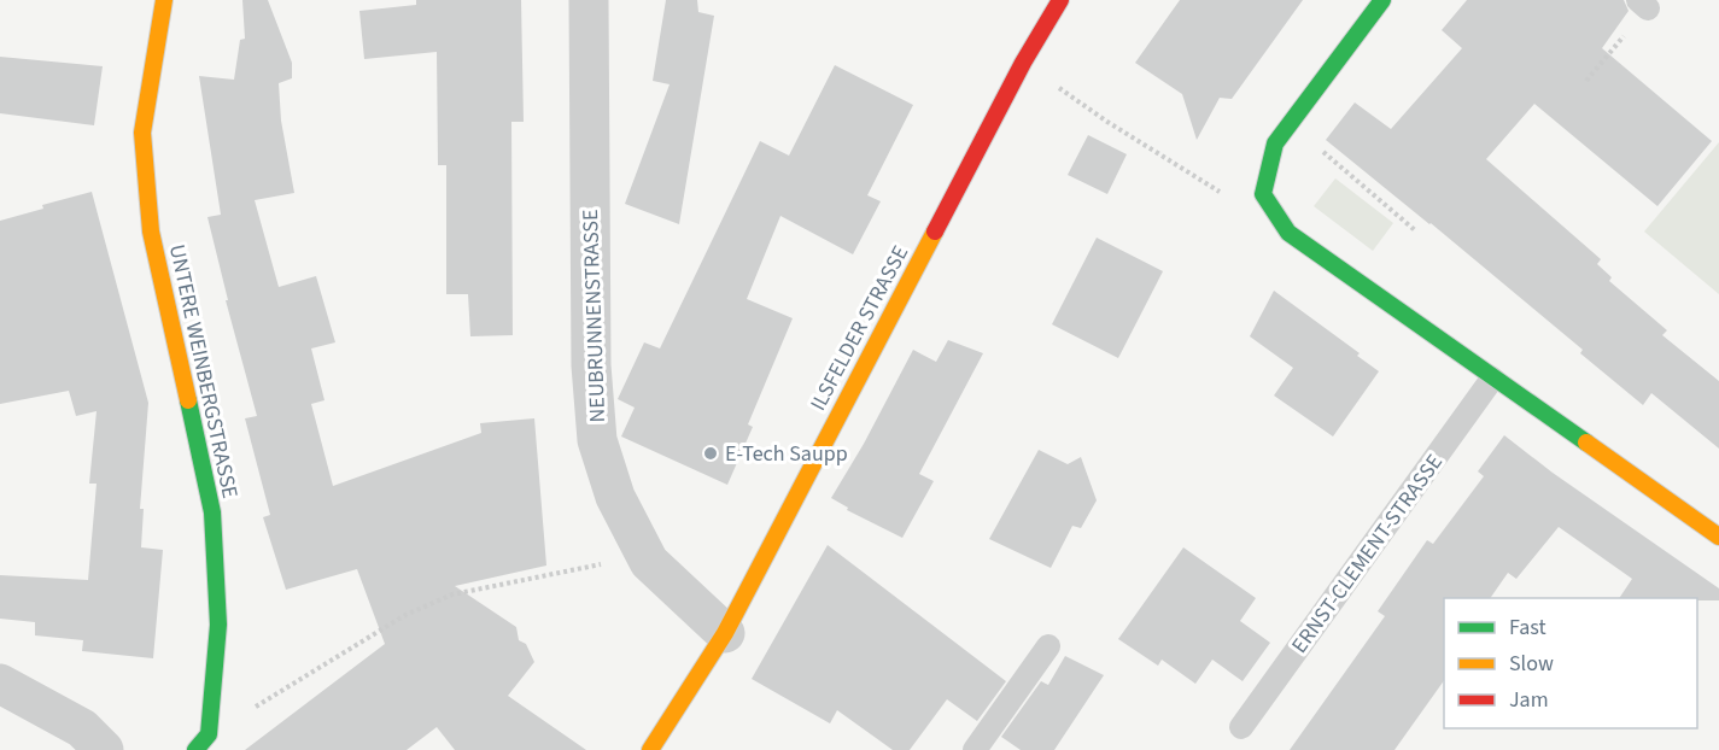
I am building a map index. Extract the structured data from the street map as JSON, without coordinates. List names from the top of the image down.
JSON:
{
  "streets": {
    "street": ["NEUBRUNNENSTRASSE", "ILSFELDER STRASSE", "UNTERE WEINBERGSTRASSE"],
    "lane": ["ERNST-CLEMENT-STRASSE"]
  },
  "crossings": [
    ["NEUBRUNNENSTRASSE", "ILSFELDER STRASSE"]
  ],
  "places": ["E-Tech Saupp"],
  "legend": ["Fast", "Slow", "Jam"]
}
